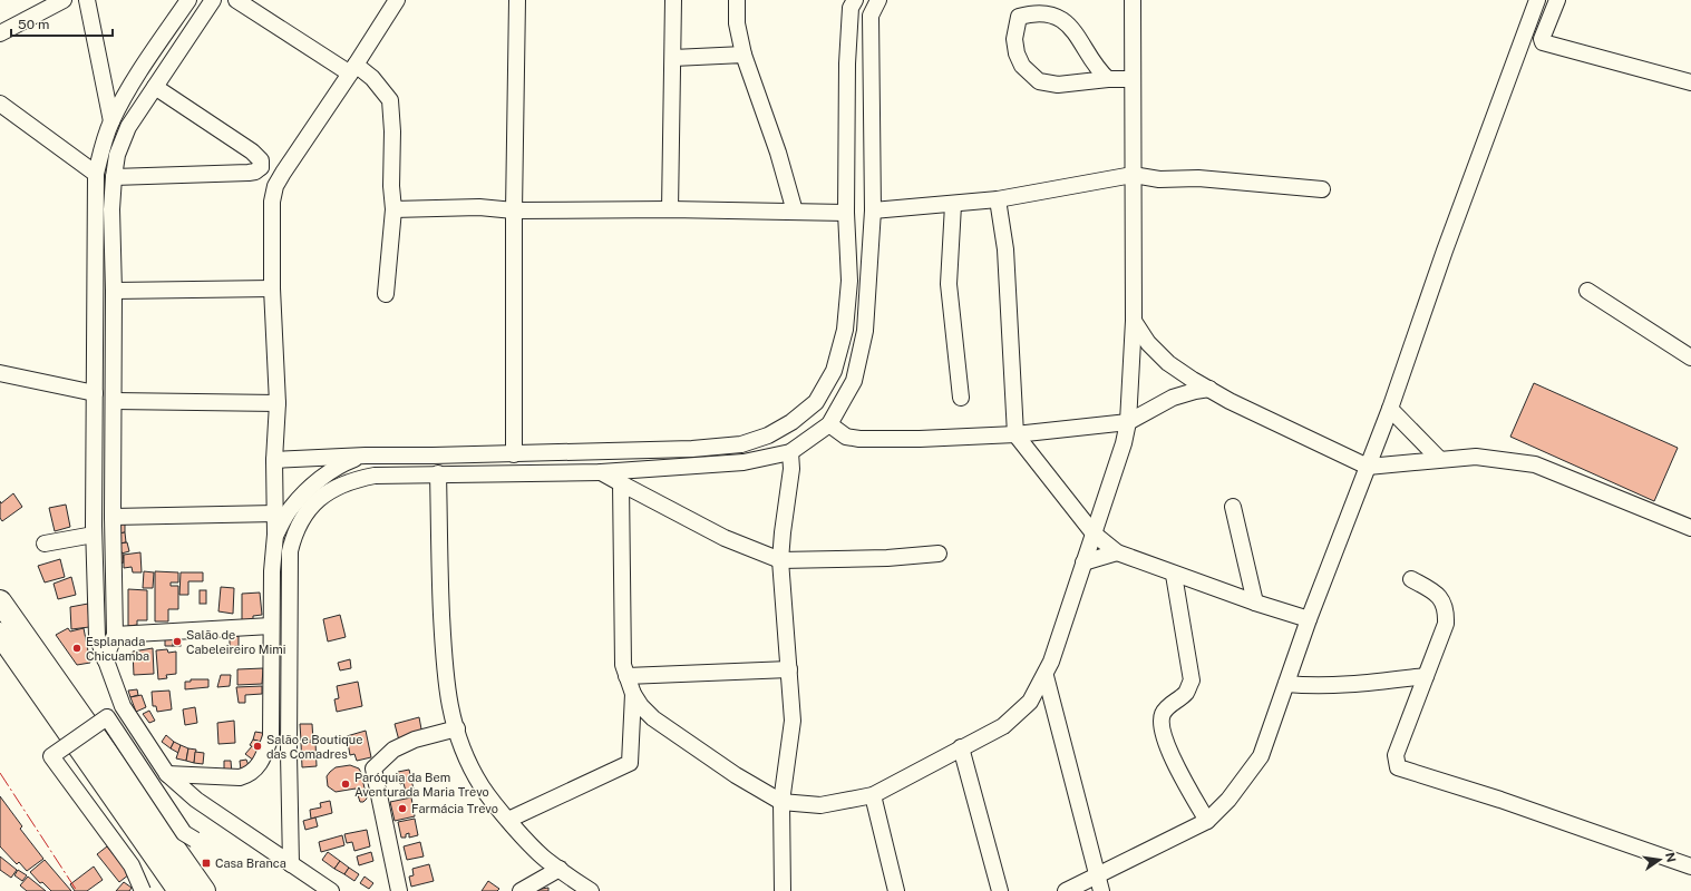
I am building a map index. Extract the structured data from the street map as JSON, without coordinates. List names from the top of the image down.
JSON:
{
  "places": {
    "other": [
      "Salão de Cabeleireiro Mimi",
      "Esplanada Chicuamba",
      "Salão e Boutique das Comadres",
      "Paróquia da Bem Aventurada Maria Trevo",
      "Farmácia Trevo"
    ],
    "transit": ["Casa Branca"]
  },
  "scale_bar": "50 m",
  "north": "right"
}
